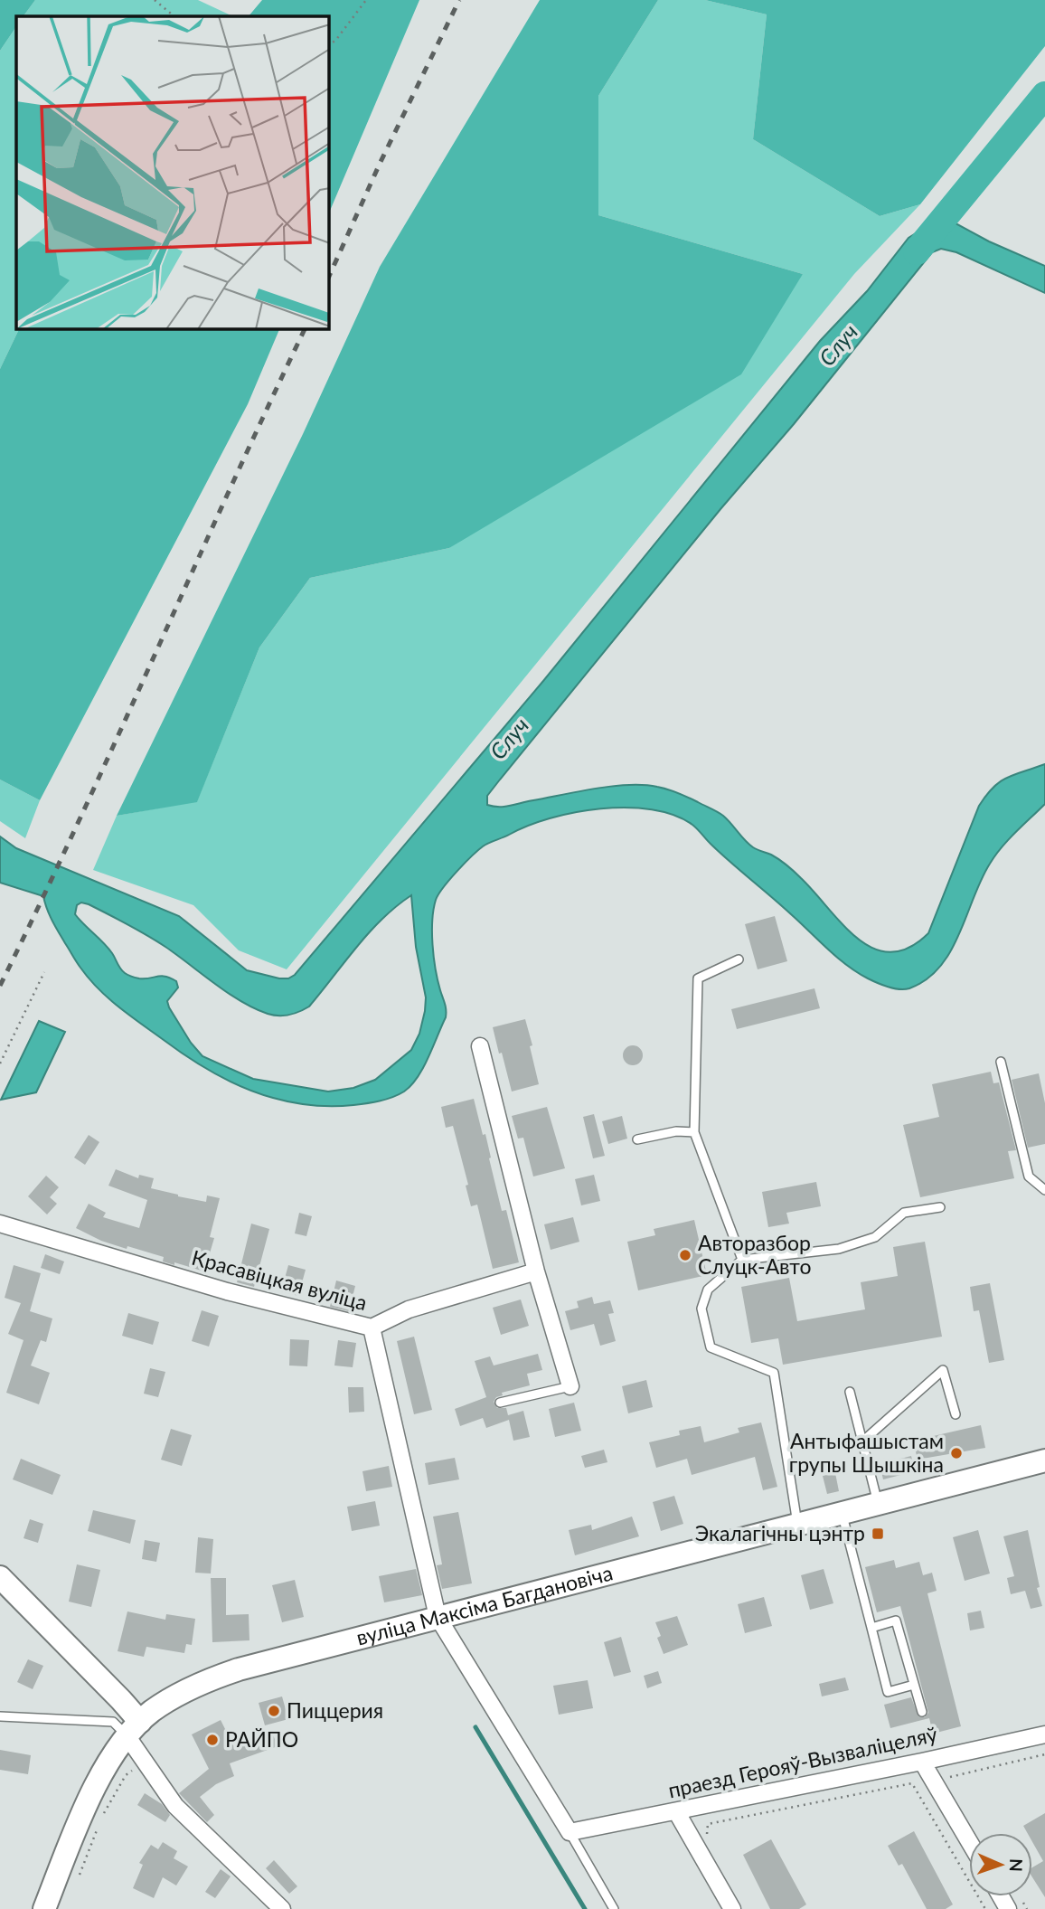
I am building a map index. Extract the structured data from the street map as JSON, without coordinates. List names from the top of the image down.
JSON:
{
  "streets": {
    "main road": ["вуліца Максіма Багдановіча"],
    "street": ["Красавіцкая вуліца", "праезд Герояў-Вызваліцеляў"]
  },
  "crossings": [
    ["Красавіцкая вуліца", "вуліца Максіма Багдановіча"],
    ["Красавіцкая вуліца", "праезд Герояў-Вызваліцеляў"]
  ],
  "water": ["Случ"],
  "places": {
    "other": [
      "Авторазбор Слуцк-Авто",
      "Антыфашыстам групы Шышкіна",
      "Пиццерия",
      "РАЙПО"
    ],
    "transit": ["Экалагічны цэнтр"]
  },
  "north": "right"
}
